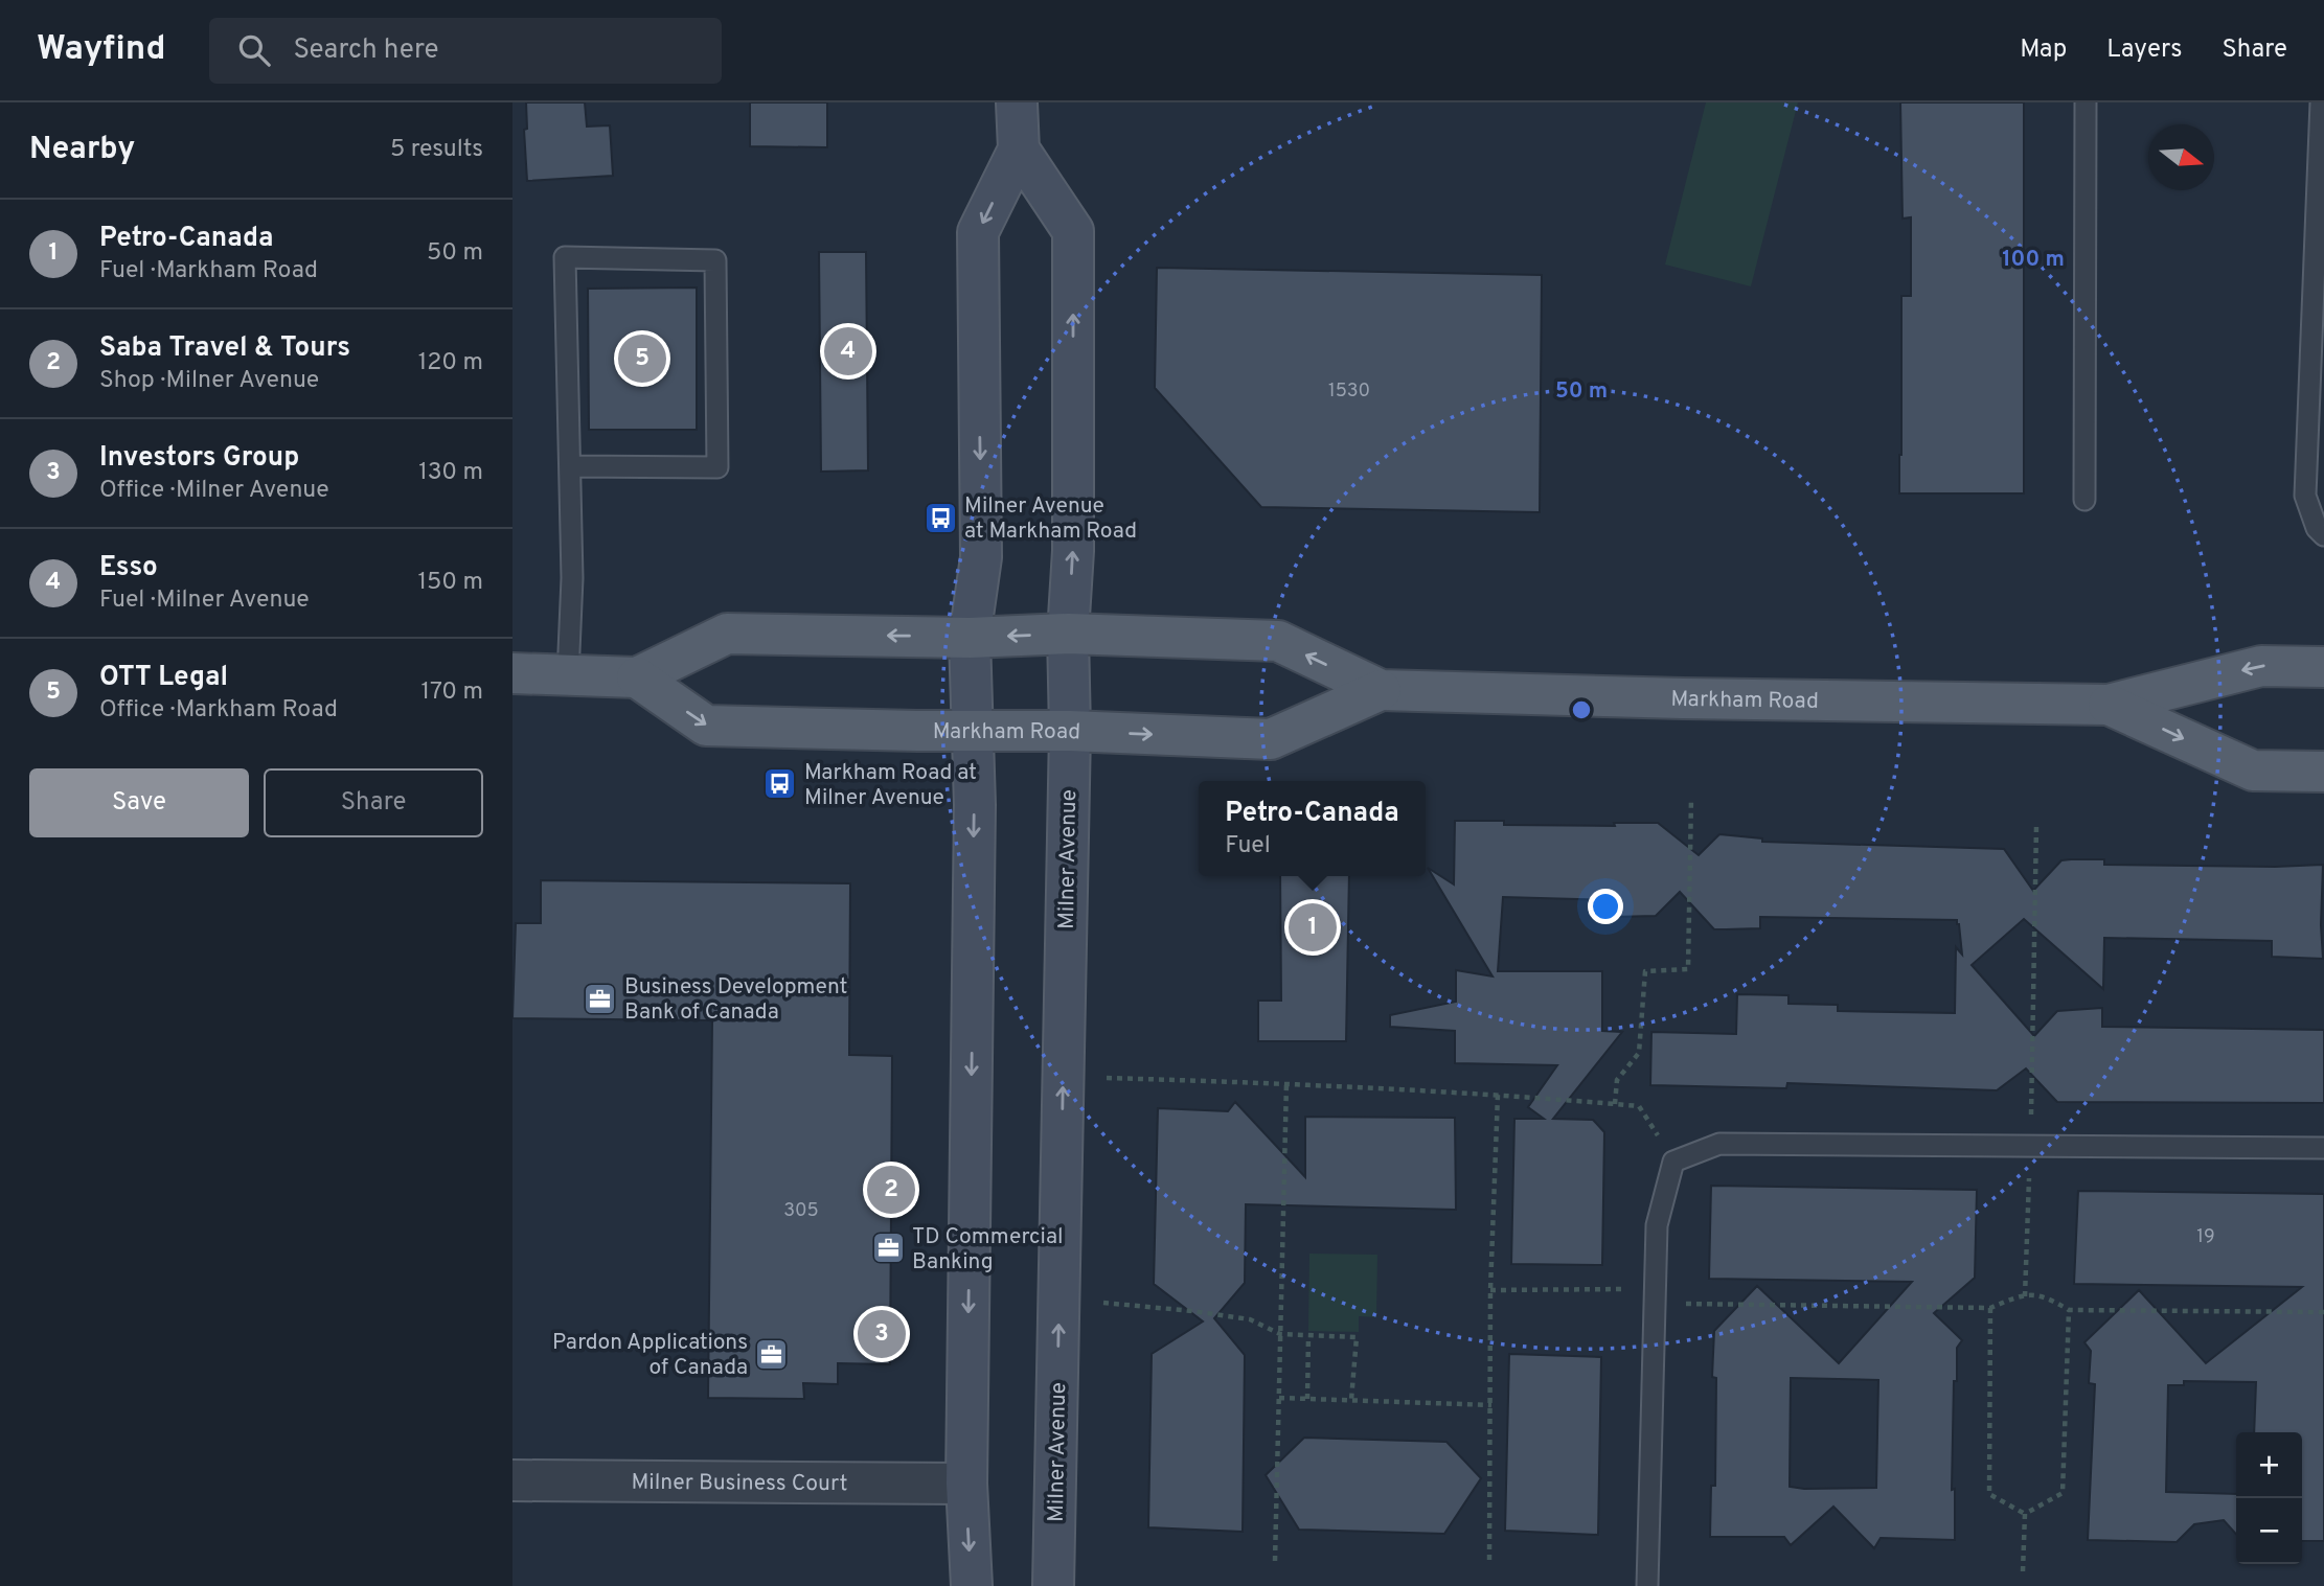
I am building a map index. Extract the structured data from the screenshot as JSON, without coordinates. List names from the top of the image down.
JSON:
{
  "streets": {
    "main road": ["Markham Road", "Milner Avenue"],
    "street": ["Milner Business Court"]
  },
  "crossings": [
    ["Markham Road", "Milner Avenue"]
  ],
  "places": {
    "bus stop": ["Milner Avenue at Markham Road", "Markham Road at Milner Avenue"],
    "office": ["Business Development Bank of Canada", "TD Commercial Banking", "Pardon Applications of Canada"]
  },
  "house_numbers": ["1530", "305", "19"],
  "north": "right",
  "page": {
    "header": "Wayfind",
    "search": "Search here",
    "nav": ["Map", "Layers", "Share"],
    "heading": ["Nearby", "5 results"],
    "list": [
      {
        "mark": "1",
        "name": "Petro-Canada",
        "note": "Fuel · Markham Road",
        "value": "50 m"
      },
      {
        "mark": "2",
        "name": "Saba Travel & Tours",
        "note": "Shop · Milner Avenue",
        "value": "120 m"
      },
      {
        "mark": "3",
        "name": "Investors Group",
        "note": "Office · Milner Avenue",
        "value": "130 m"
      },
      {
        "mark": "4",
        "name": "Esso",
        "note": "Fuel · Milner Avenue",
        "value": "150 m"
      },
      {
        "mark": "5",
        "name": "OTT Legal",
        "note": "Office · Markham Road",
        "value": "170 m"
      }
    ],
    "pins": [
      "4",
      "5",
      "1",
      "2",
      "3"
    ],
    "buttons": ["Save", "Share"],
    "popup": ["Petro-Canada", "Fuel"],
    "map_buttons": ["+", "−"]
  },
  "rings": ["100 m", "50 m"]
}
